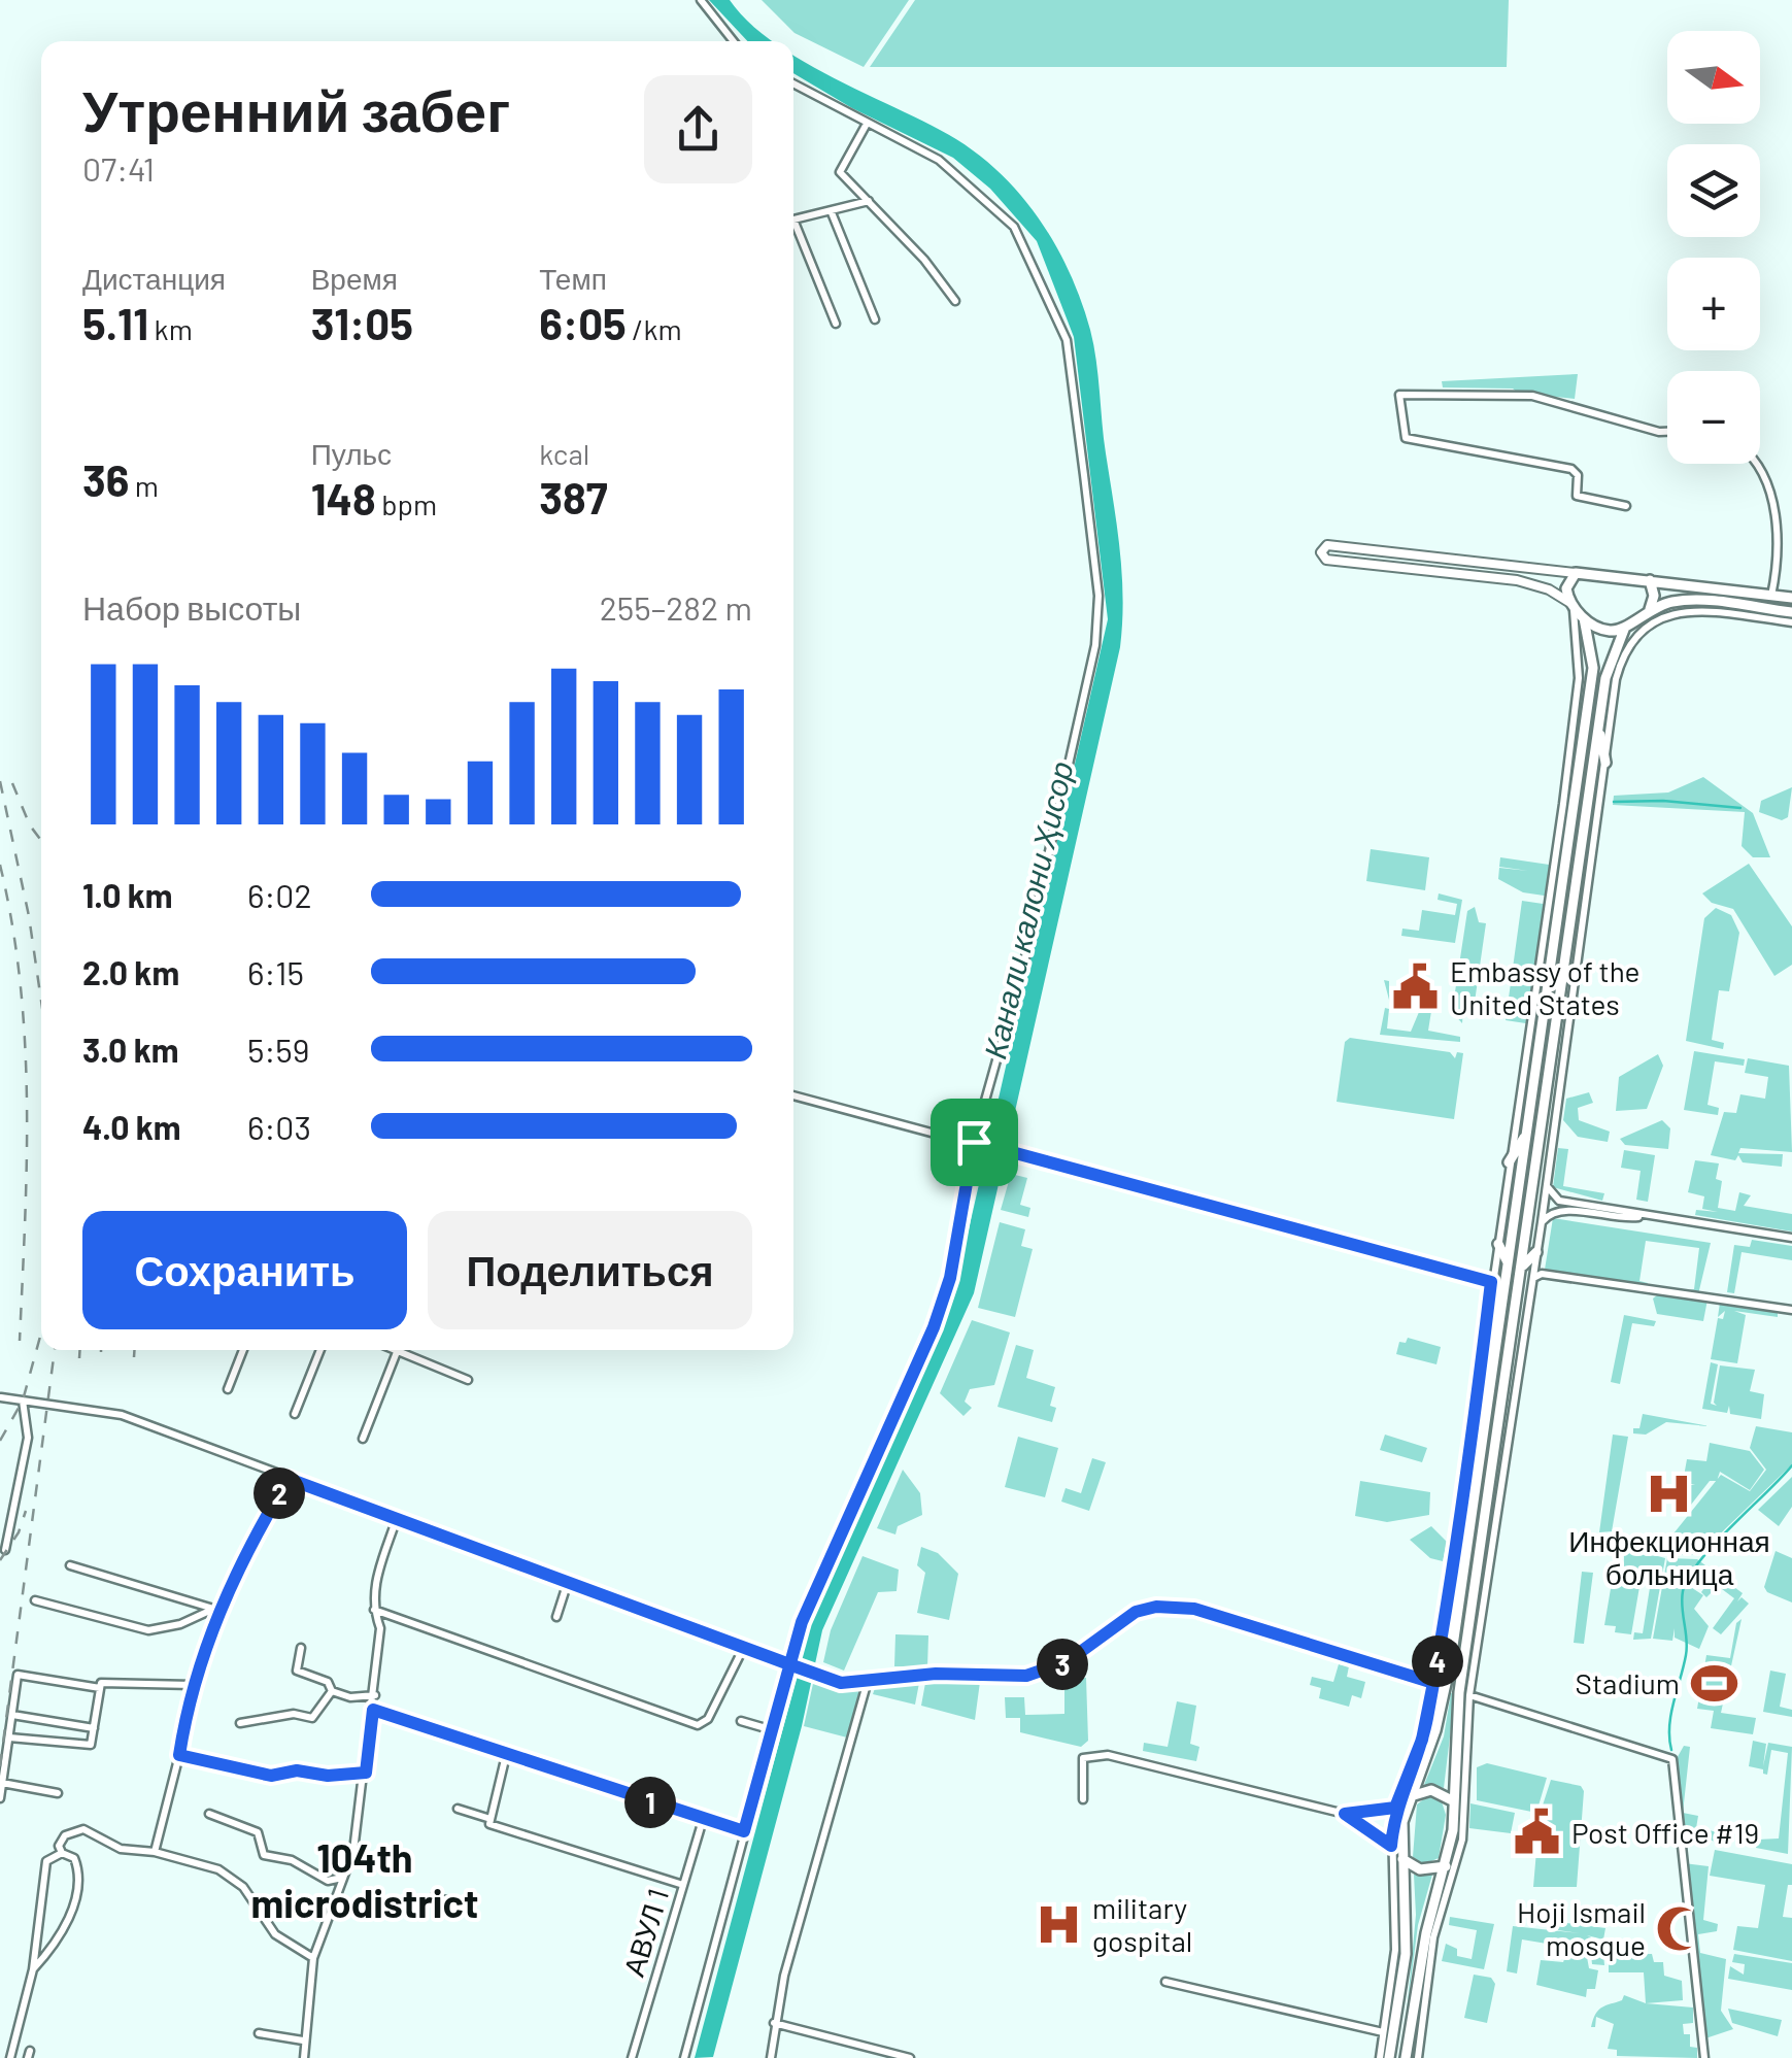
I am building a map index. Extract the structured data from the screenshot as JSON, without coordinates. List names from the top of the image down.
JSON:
{
  "streets": {
    "street": ["АВУЛ 1"]
  },
  "districts": ["104th microdistrict"],
  "water": ["Канали калони Ҳисор"],
  "places": {
    "public building": ["Embassy of the United States", "Post Office #19"],
    "hospital": ["Инфекционная больница", "military gospital"],
    "sports": ["Stadium"],
    "mosque": ["Hoji Ismail mosque"]
  },
  "north": "right",
  "page": {
    "map_buttons": ["+", "−"],
    "heading": ["Утренний забег", "07:41"],
    "stats": [
      ["Дистанция", "5.11 km"],
      ["Время", "31:05"],
      ["Темп", "6:05 /km"],
      ["36 m"],
      ["Пульс", "148 bpm"],
      ["kcal", "387"]
    ],
    "chart": ["Набор высоты", "255–282 m"],
    "list": [
      {
        "name": "1.0 km",
        "note": "6:02"
      },
      {
        "name": "2.0 km",
        "note": "6:15"
      },
      {
        "name": "3.0 km",
        "note": "5:59"
      },
      {
        "name": "4.0 km",
        "note": "6:03"
      }
    ],
    "buttons": ["Сохранить", "Поделиться"],
    "pins": [
      "2",
      "4",
      "3",
      "1"
    ]
  }
}
